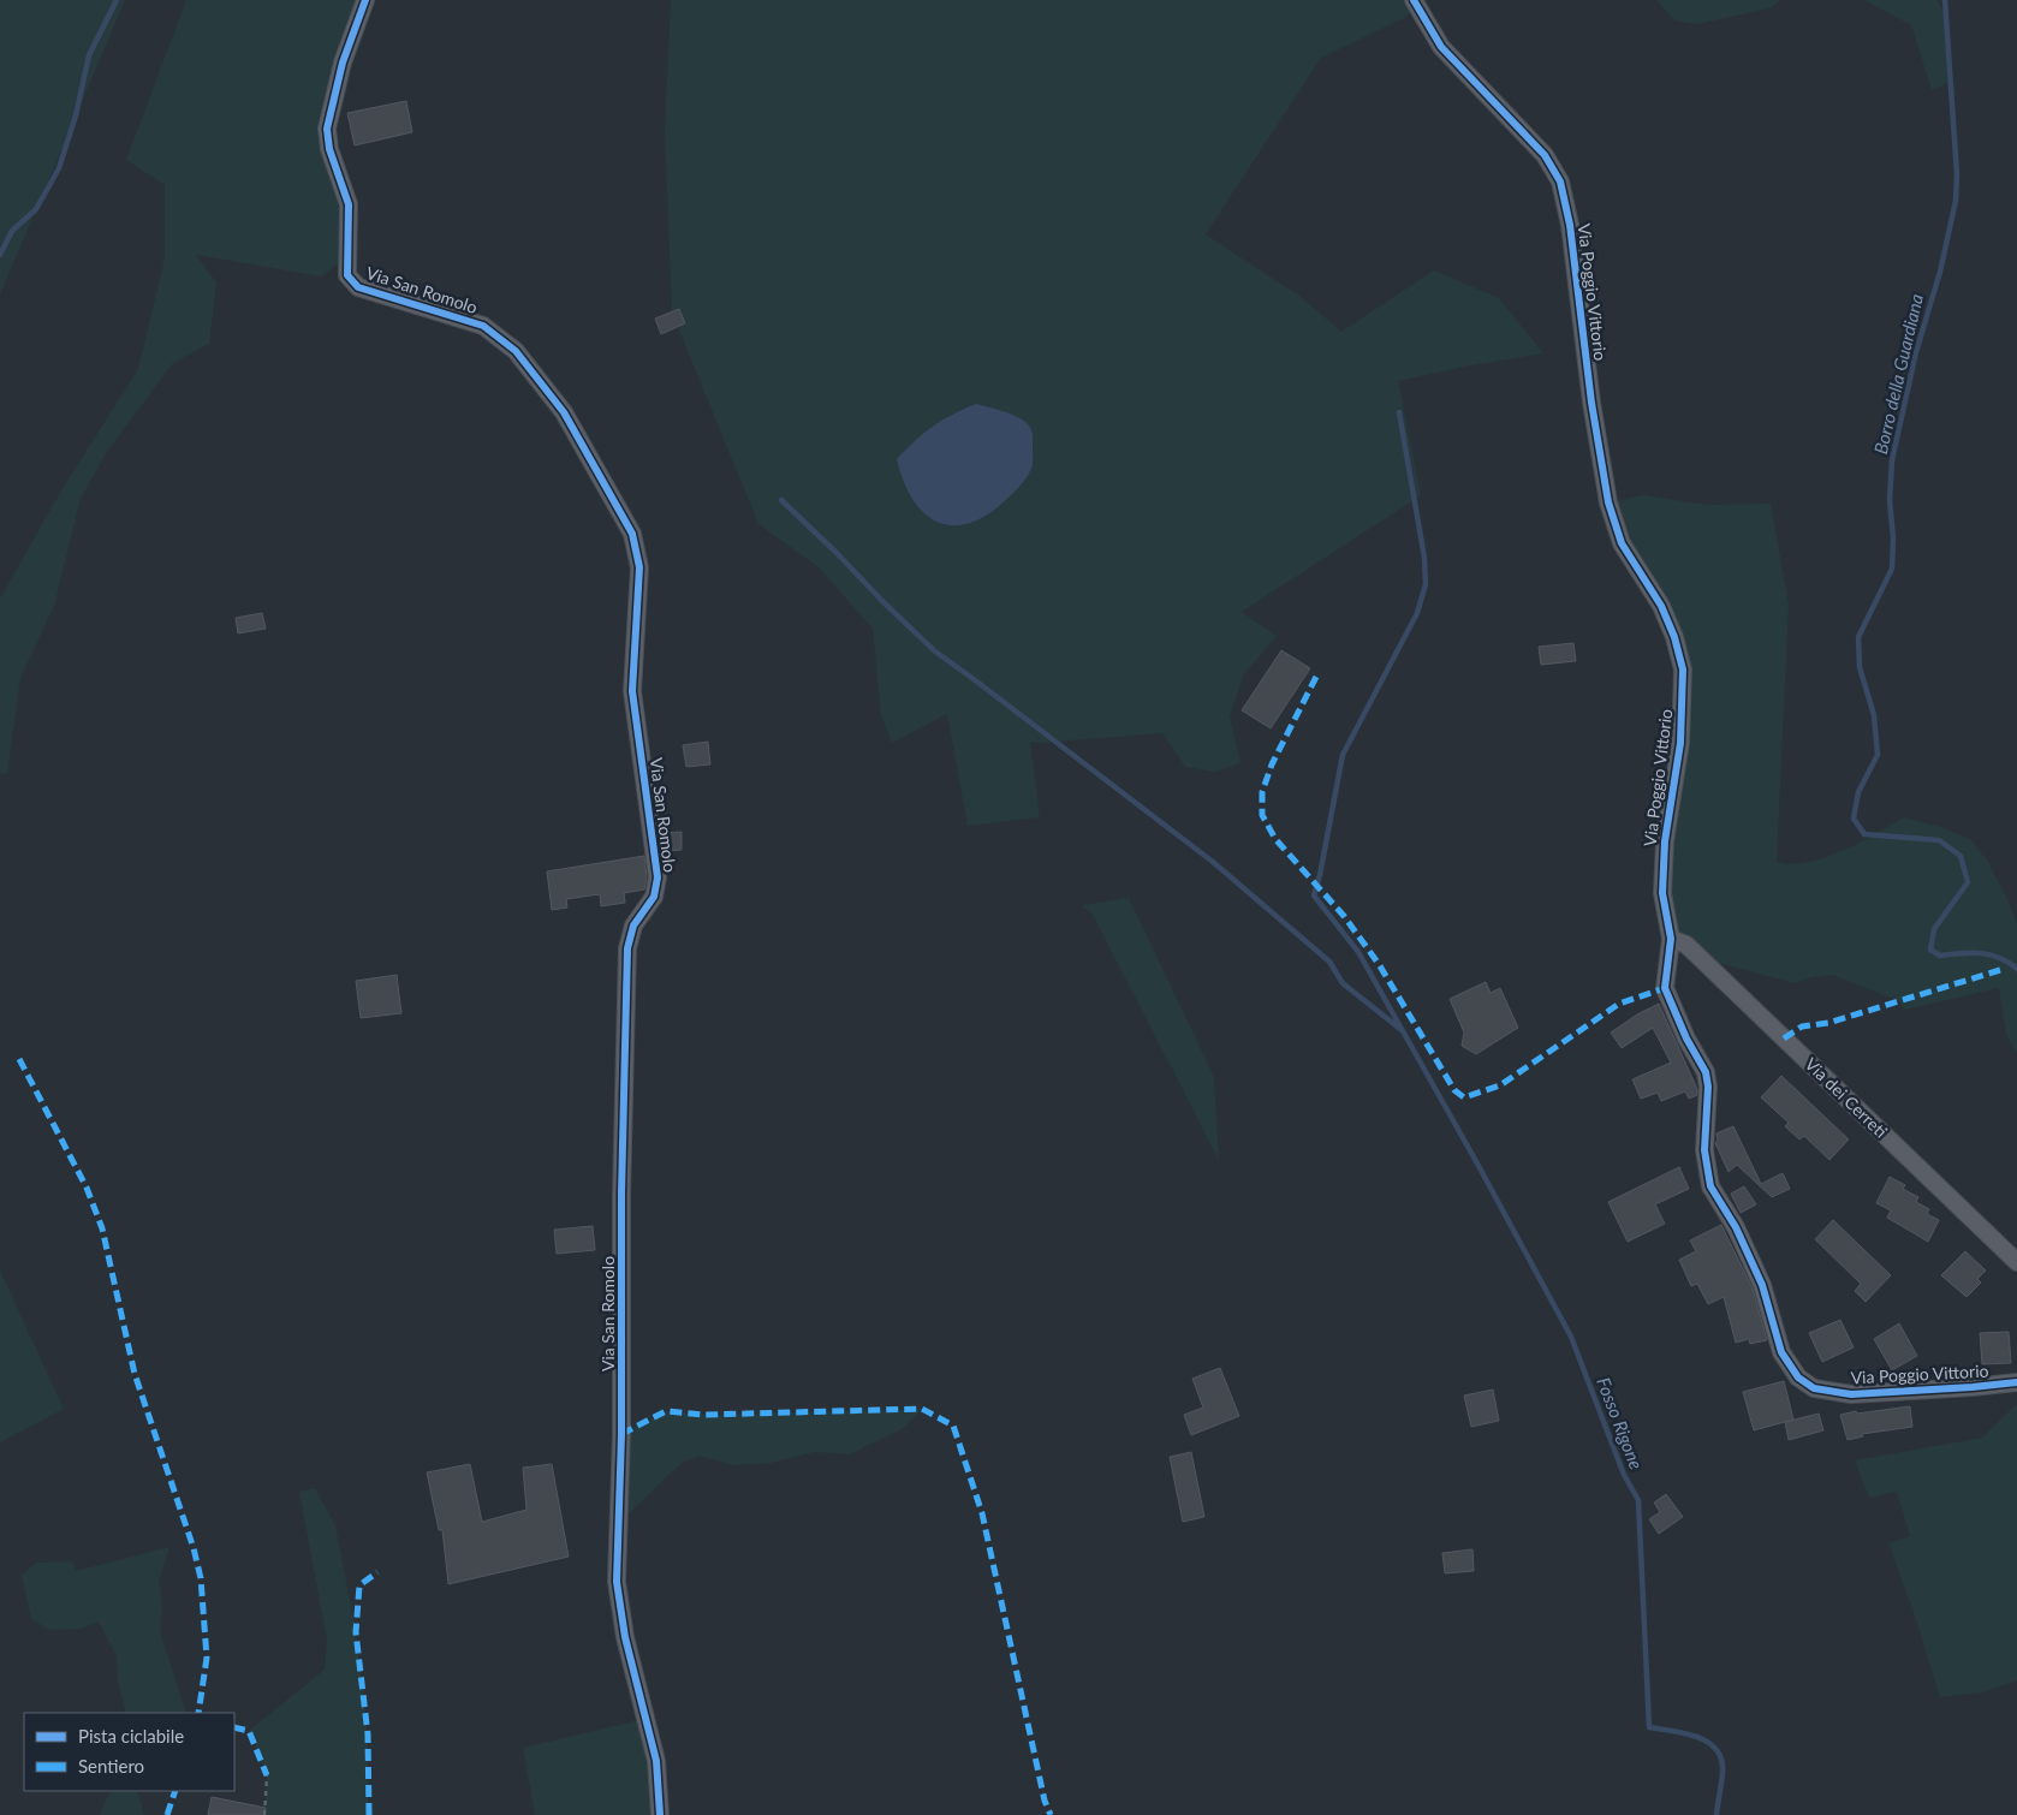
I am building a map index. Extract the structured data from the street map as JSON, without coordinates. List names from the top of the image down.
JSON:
{
  "streets": {
    "street": ["Via San Romolo", "Via Poggio Vittorio", "Via dei Cerreti"]
  },
  "crossings": [
    ["Via Poggio Vittorio", "Via dei Cerreti"]
  ],
  "water": ["Borro della Guardiana", "Fosso Rigone"],
  "legend": ["Pista ciclabile", "Sentiero"]
}
